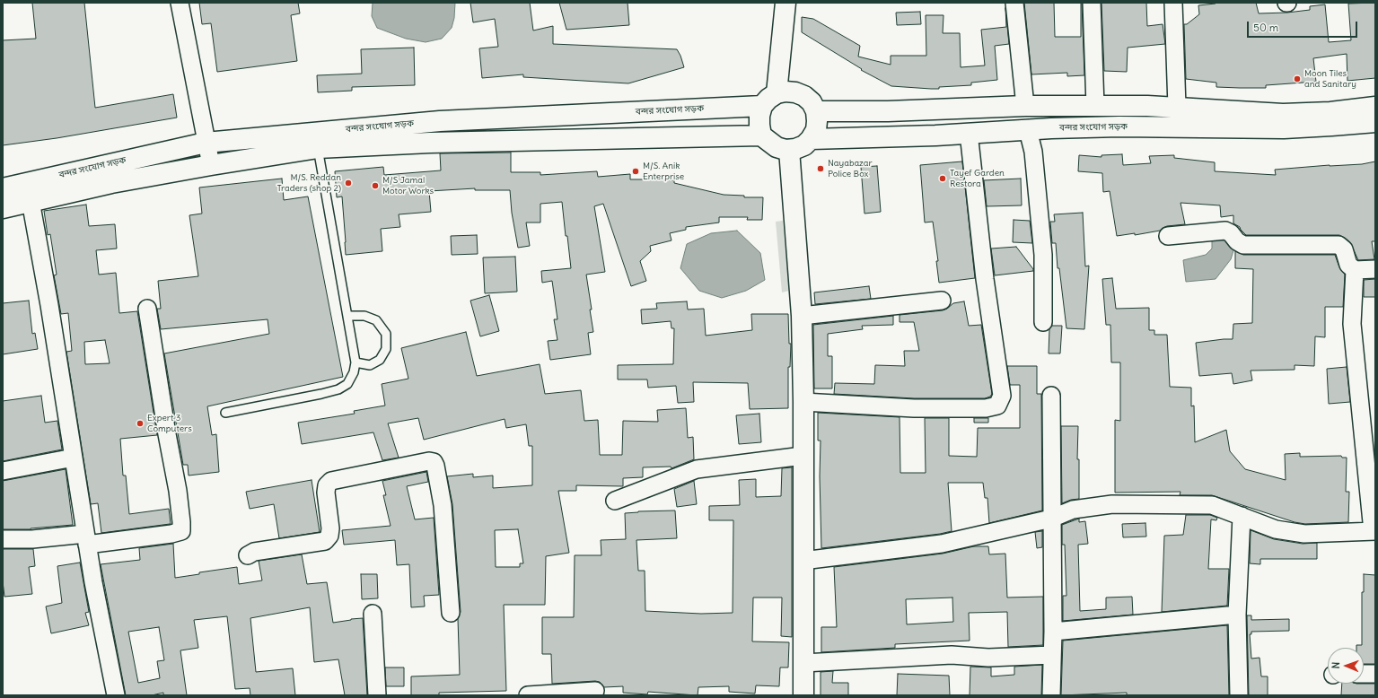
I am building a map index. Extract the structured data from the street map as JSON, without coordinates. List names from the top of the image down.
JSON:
{
  "streets": {
    "main road": ["বন্দর সংযোগ সড়ক"]
  },
  "places": [
    "Moon Tiles and Sanitary",
    "Nayabazar Police Box",
    "M/S. Anik Enterprise",
    "Tayef Garden Restora",
    "M/S. Reddan Traders (shop 2)",
    "M/S Jamal Motor Works",
    "Expert 3 Computers"
  ],
  "scale_bar": "50 m",
  "north": "left"
}
